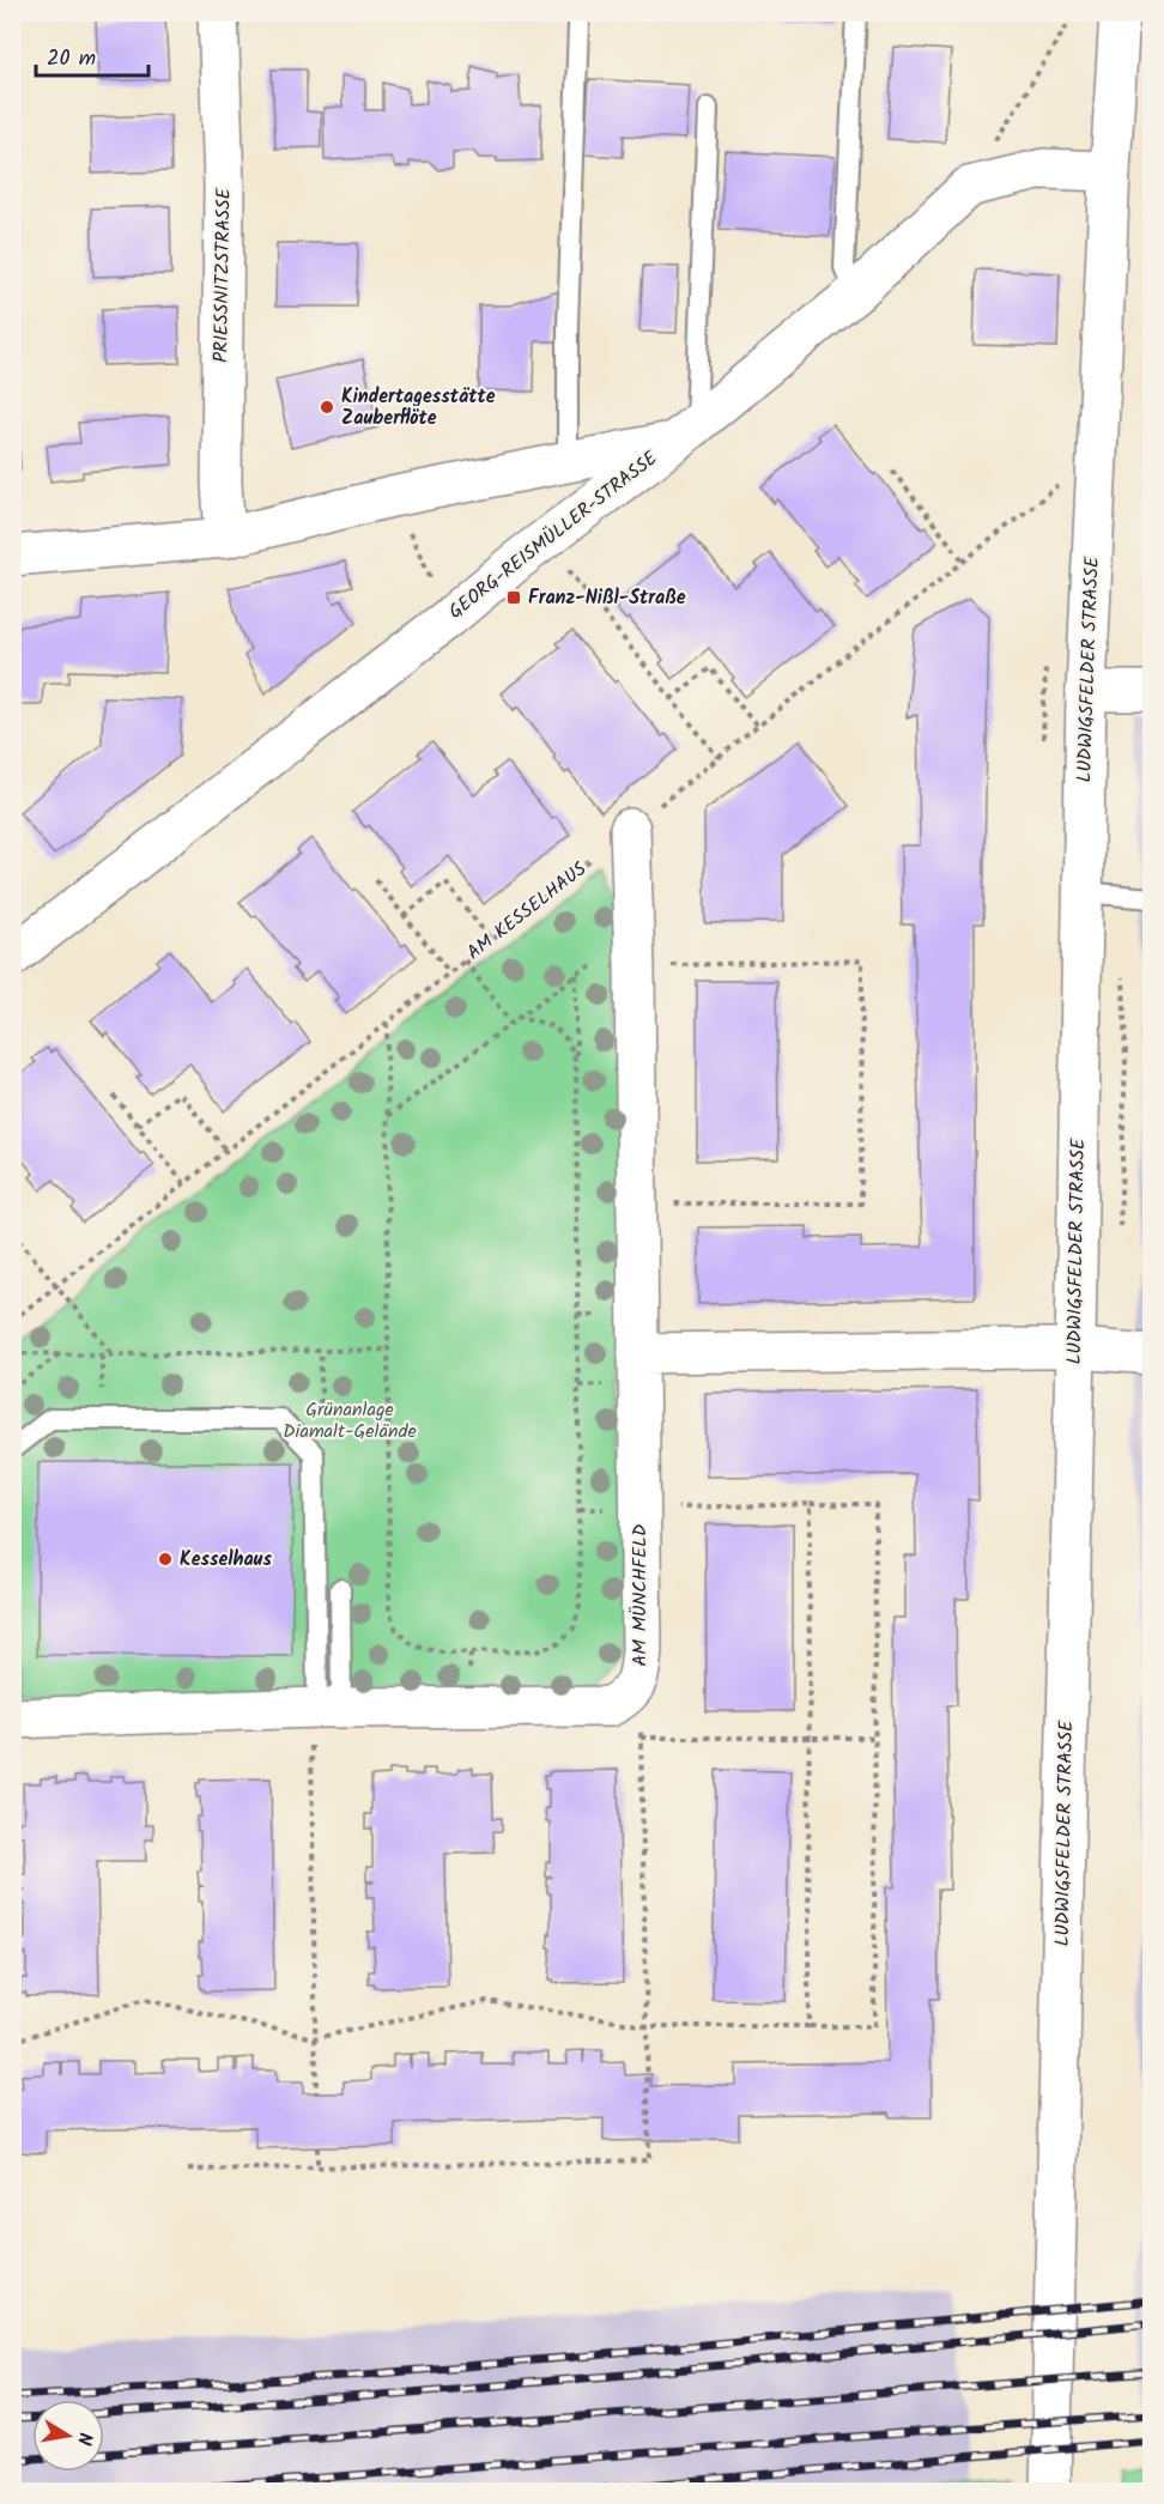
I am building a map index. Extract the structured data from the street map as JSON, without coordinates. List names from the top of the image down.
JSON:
{
  "streets": {
    "street": [
      "PRIESSNITZSTRASSE",
      "GEORG-REISMÜLLER-STRASSE",
      "LUDWIGSFELDER STRASSE",
      "AM MÜNCHFELD"
    ],
    "path": ["AM KESSELHAUS"]
  },
  "crossings": [
    ["GEORG-REISMÜLLER-STRASSE", "LUDWIGSFELDER STRASSE"],
    ["LUDWIGSFELDER STRASSE", "AM KESSELHAUS"]
  ],
  "parks": ["Grünanlage Diamalt-Gelände"],
  "places": {
    "other": ["Kindertagesstätte Zauberflöte", "Kesselhaus"],
    "transit": ["Franz-Nißl-Straße"]
  },
  "scale_bar": "20 m",
  "north": "right"
}
